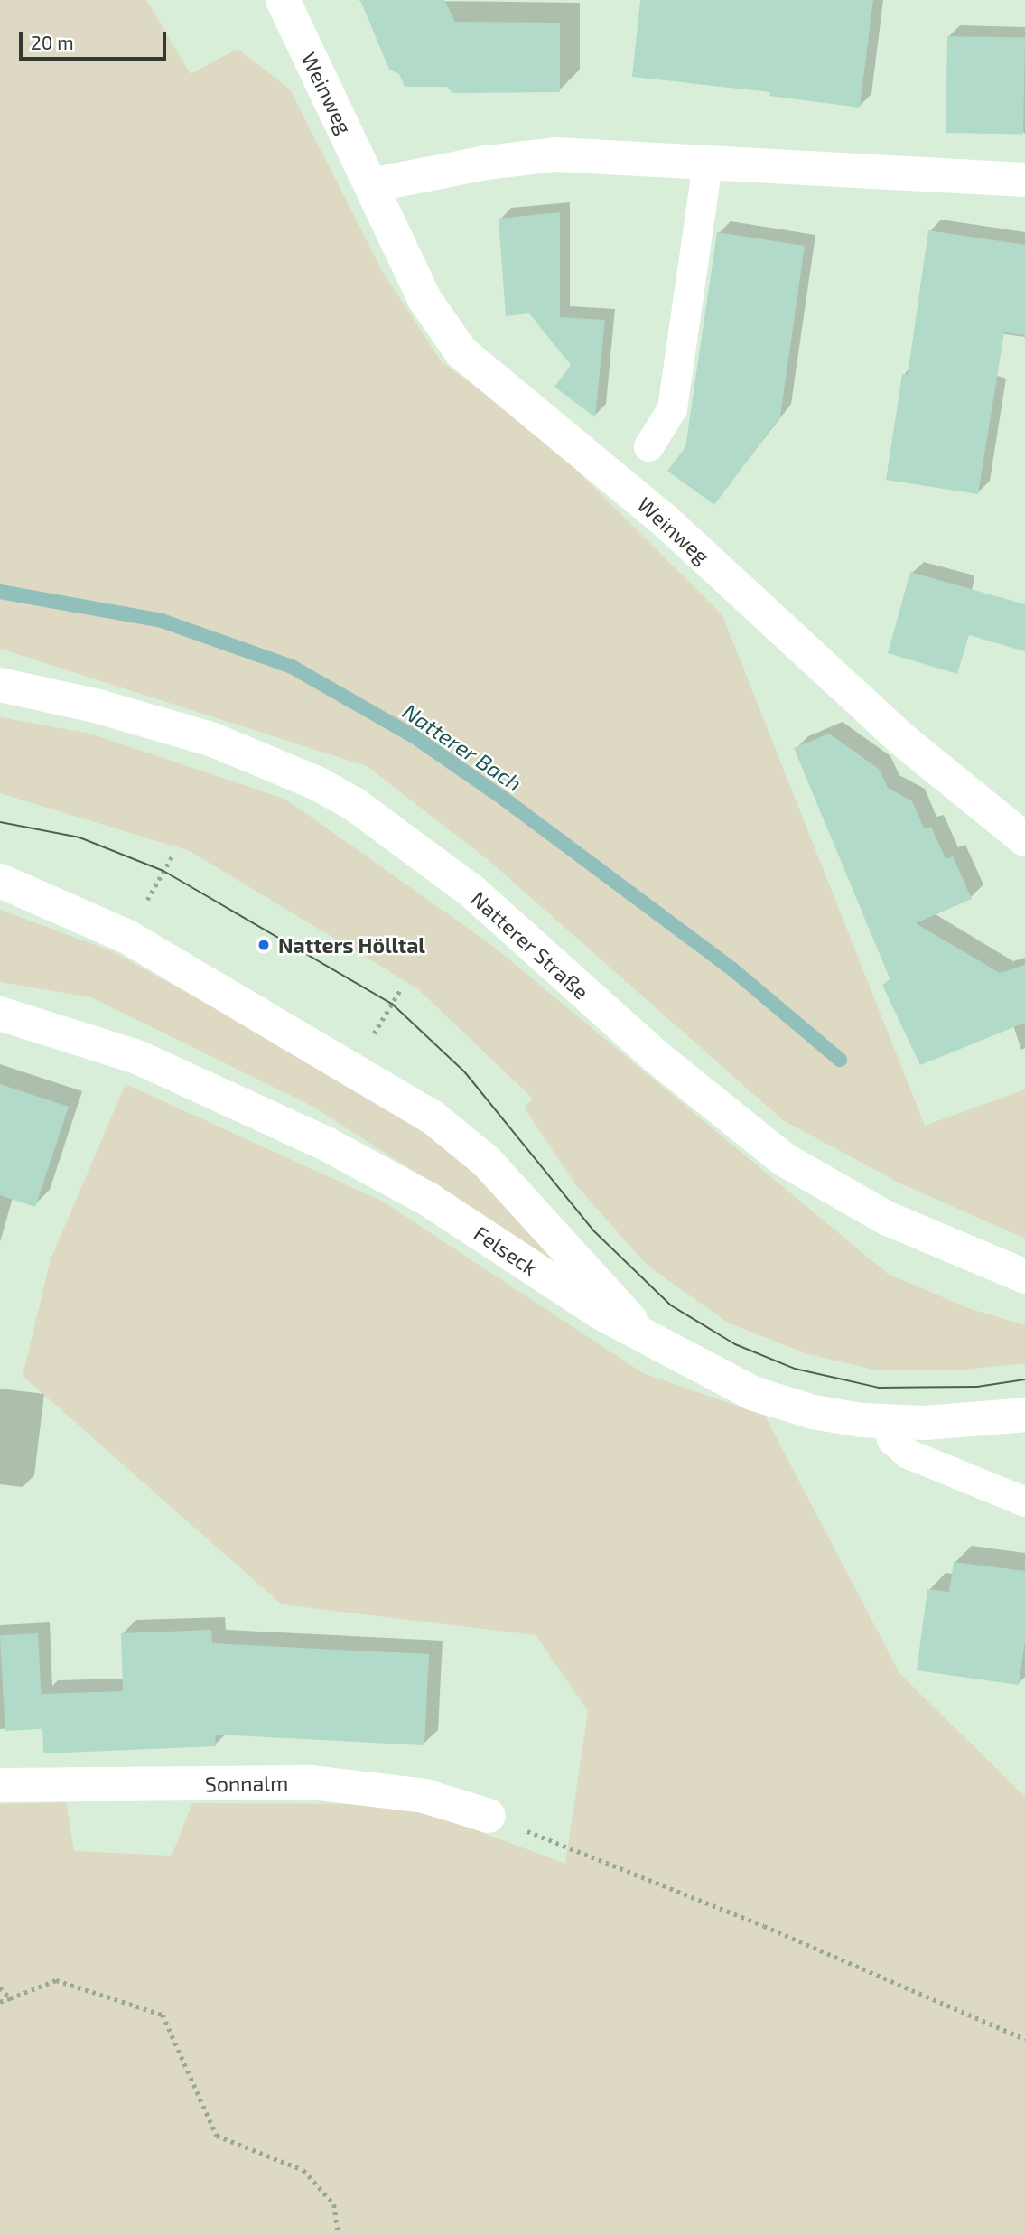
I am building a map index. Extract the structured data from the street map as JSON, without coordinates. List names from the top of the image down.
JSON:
{
  "streets": {
    "street": [
      "Weinweg",
      "Natterer Straße",
      "Felseck",
      "Sonnalm"
    ]
  },
  "water": ["Natterer Bach"],
  "places": ["Natters Hölltal"],
  "scale_bar": "20 m"
}
